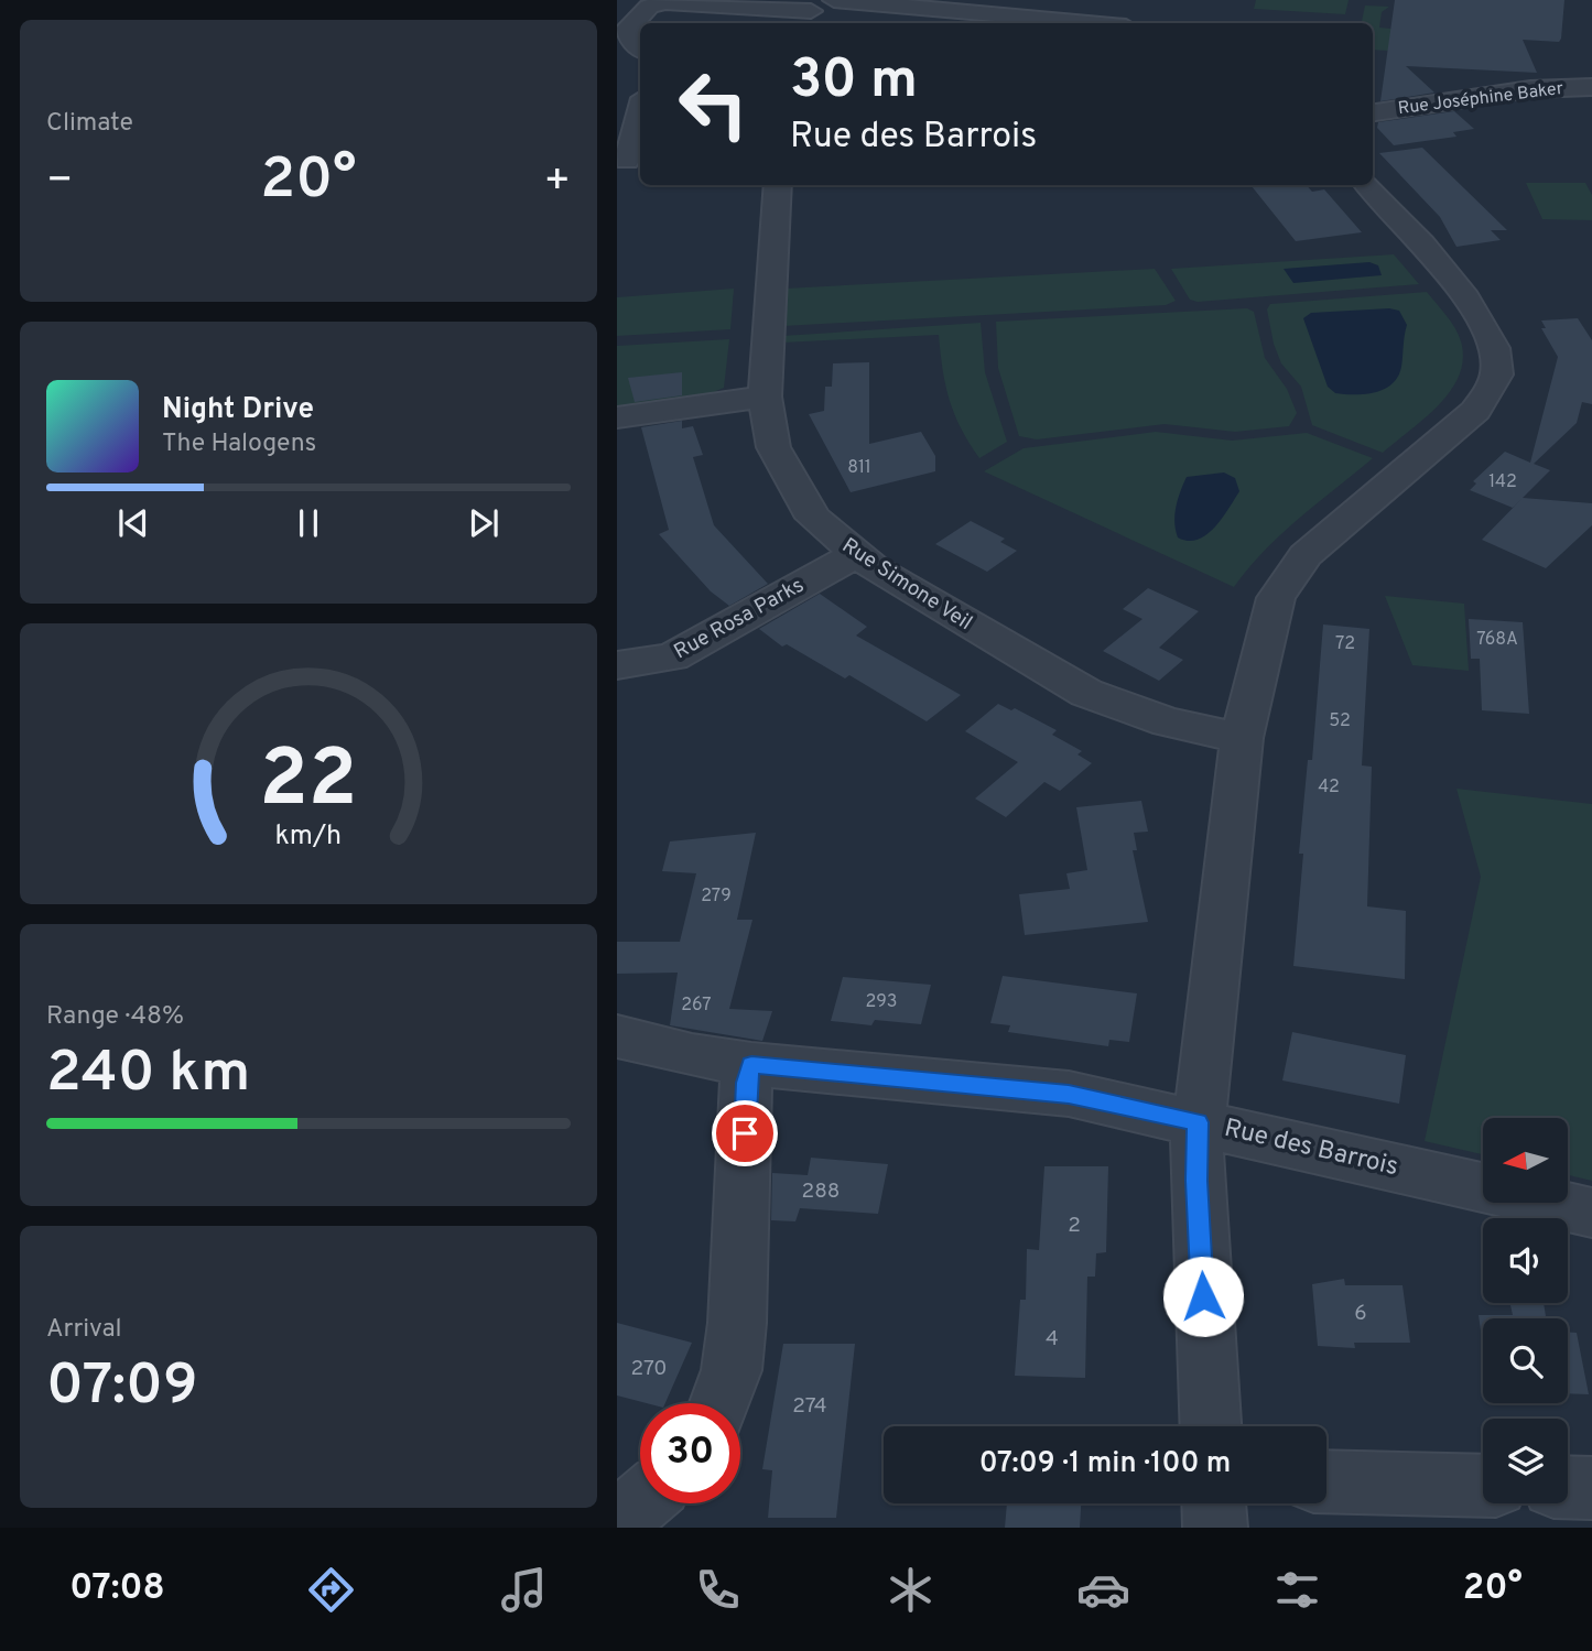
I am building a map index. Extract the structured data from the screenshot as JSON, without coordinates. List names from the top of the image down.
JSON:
{
  "streets": {
    "street": [
      "Rue Joséphine Baker",
      "Rue Simone Veil",
      "Rue Rosa Parks",
      "Rue des Barrois"
    ]
  },
  "crossings": [
    ["Rue Simone Veil", "Rue Rosa Parks"]
  ],
  "house_numbers": [
    "811",
    "142",
    "768A",
    "72",
    "52",
    "42",
    "279",
    "293",
    "267",
    "288",
    "2",
    "6",
    "4",
    "270",
    "274"
  ],
  "north": "left",
  "page": {
    "tile": [
      "Climate",
      ["Range · 48%", "240 km"],
      ["Arrival", "07:09"]
    ],
    "turn": ["30 m", "Rue des Barrois"],
    "heat": ["−", "20°", "+"],
    "song": ["Night Drive", "The Halogens"],
    "limit": "30",
    "trip": "07:09 · 1 min · 100 m",
    "tabs": ["07:08", "20°"],
    "gauge": ["22", "km/h"]
  }
}
